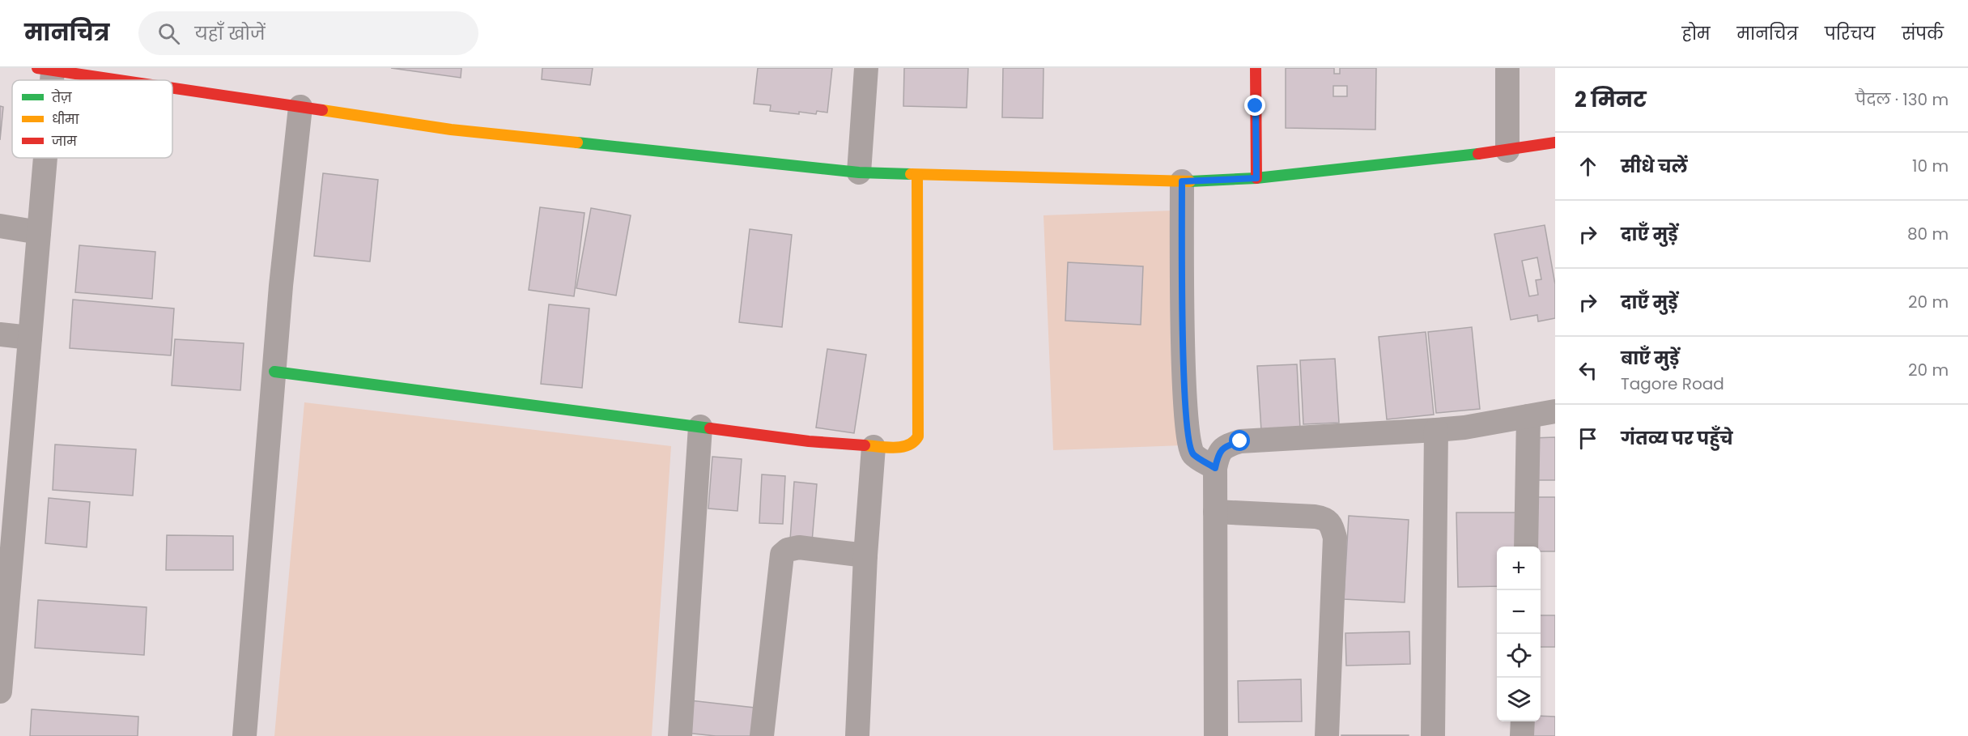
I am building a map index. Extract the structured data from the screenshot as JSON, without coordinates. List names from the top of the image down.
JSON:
{
  "legend": ["तेज़", "धीमा", "जाम"],
  "page": {
    "header": "मानचित्र",
    "search": "यहाँ खोजें",
    "nav": [
      "होम",
      "मानचित्र",
      "परिचय",
      "संपर्क"
    ],
    "heading": ["2 मिनट", "पैदल · 130 m"],
    "list": [
      ["सीधे चलें", "10 m"],
      ["दाएँ मुड़ें", "80 m"],
      ["दाएँ मुड़ें", "20 m"],
      ["बाएँ मुड़ें", "Tagore Road", "20 m"],
      "गंतव्य पर पहुँचे"
    ],
    "map_buttons": ["+", "−"]
  }
}
